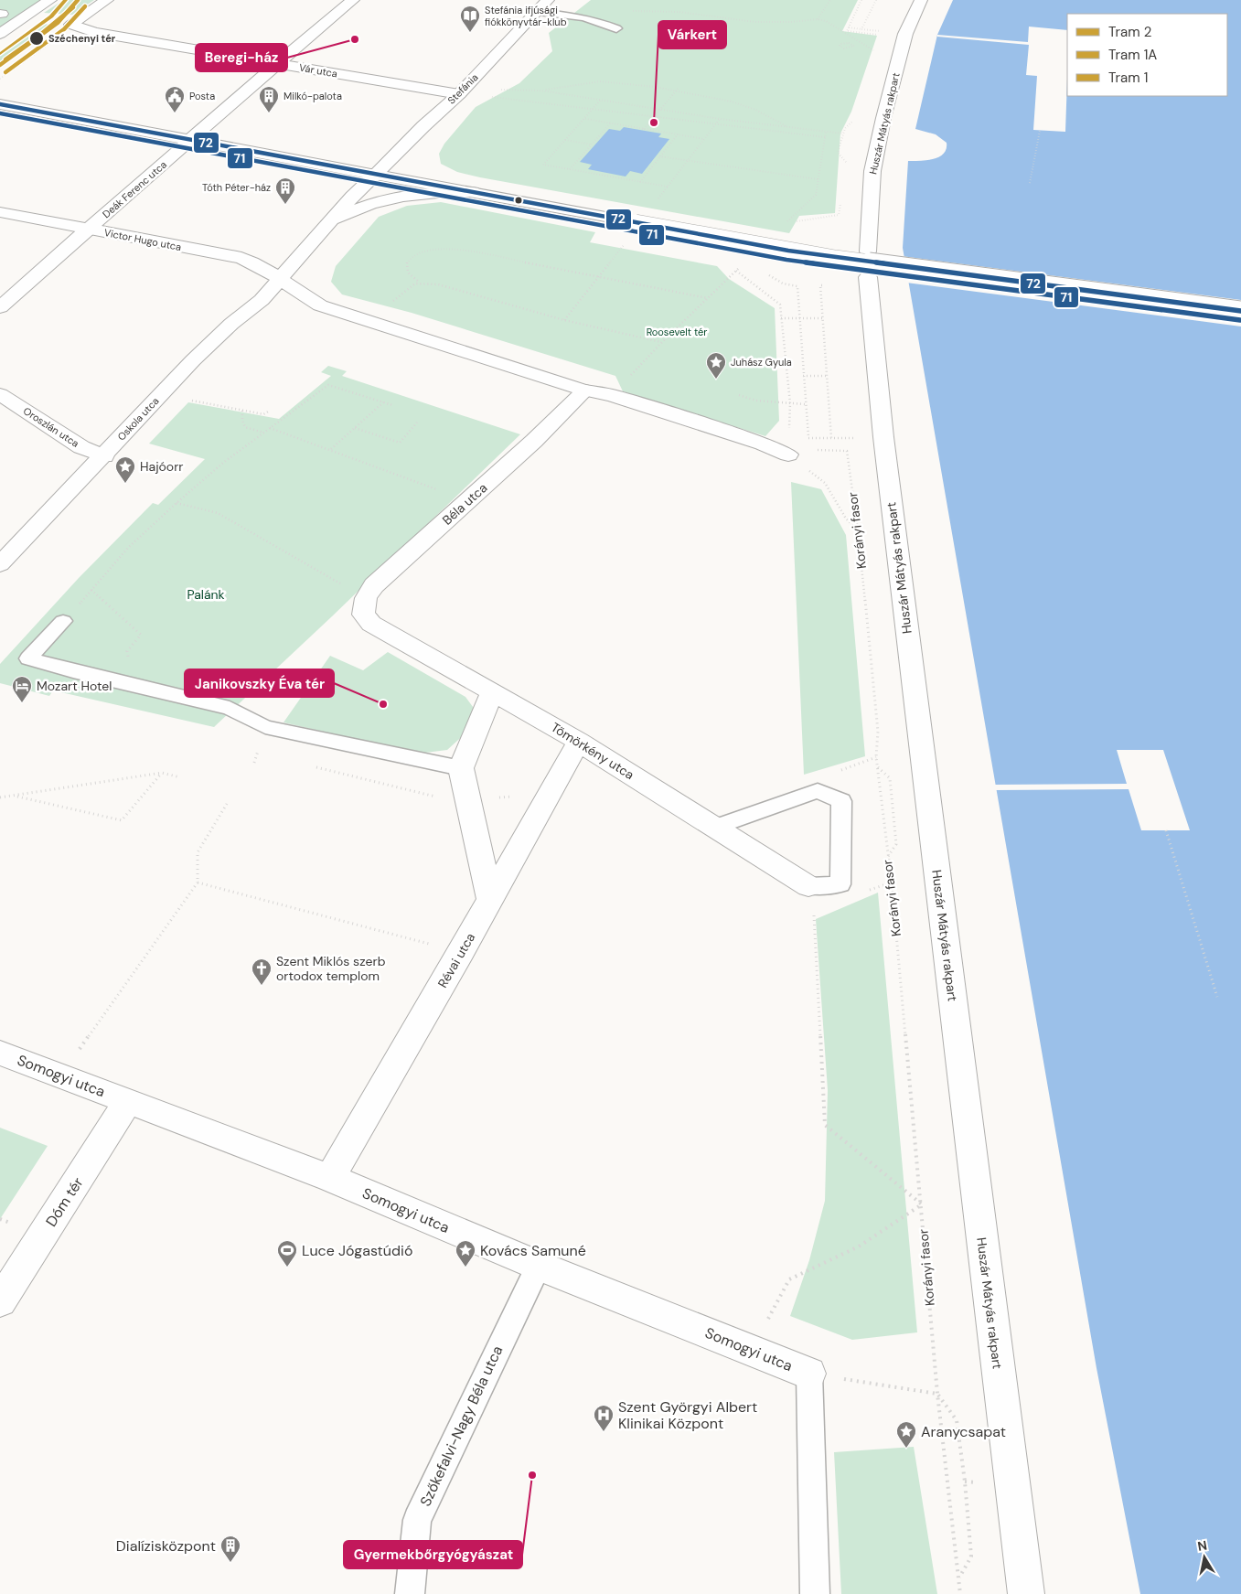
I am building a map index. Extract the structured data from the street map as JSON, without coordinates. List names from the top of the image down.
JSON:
{
  "streets": {
    "street": [
      "Vár utca",
      "Stefánia",
      "Huszár Mátyás rakpart",
      "Deák Ferenc utca",
      "Victor Hugo utca",
      "Oskola utca",
      "Oroszlán utca",
      "Béla utca",
      "Tömörkény utca",
      "Révai utca",
      "Somogyi utca",
      "Dóm tér"
    ],
    "lane": ["Szőkefalvi-Nagy Béla utca"],
    "path": ["Korányi fasor"]
  },
  "crossings": [
    ["Vár utca", "Stefánia"],
    ["Vár utca", "Deák Ferenc utca"],
    ["Deák Ferenc utca", "Victor Hugo utca"],
    ["Victor Hugo utca", "Oskola utca"],
    ["Oskola utca", "Oroszlán utca"],
    ["Béla utca", "Tömörkény utca"],
    ["Tömörkény utca", "Révai utca"],
    ["Révai utca", "Somogyi utca"],
    ["Somogyi utca", "Dóm tér"],
    ["Somogyi utca", "Szőkefalvi-Nagy Béla utca"]
  ],
  "parks": ["Roosevelt tér", "Palánk"],
  "places": {
    "library": ["Stefánia ifjúsági fiókkönyvtár-klub"],
    "other": [
      "Széchenyi tér",
      "Beregi-ház",
      "Várkert",
      "Janikovszky Éva tér",
      "Gyermekbőrgyógyászat"
    ],
    "public building": ["Posta"],
    "building": ["Milkó-palota", "Tóth Péter-ház", "Dialízisközpont"],
    "place": [
      "Juhász Gyula",
      "Hajóorr",
      "Kovács Samuné",
      "Aranycsapat"
    ],
    "hotel": ["Mozart Hotel"],
    "church": ["Szent Miklós szerb ortodox templom"],
    "sports": ["Luce Jógastúdió"],
    "hospital": ["Szent Györgyi Albert Klinikai Központ"]
  },
  "lines": [
    "tram line 2",
    "rail line 1",
    "tram line 1A",
    "tram line 1",
    "transit line 72",
    "transit line 71"
  ],
  "legend": ["Tram 2", "Tram 1A", "Tram 1"],
  "north": "top"
}
